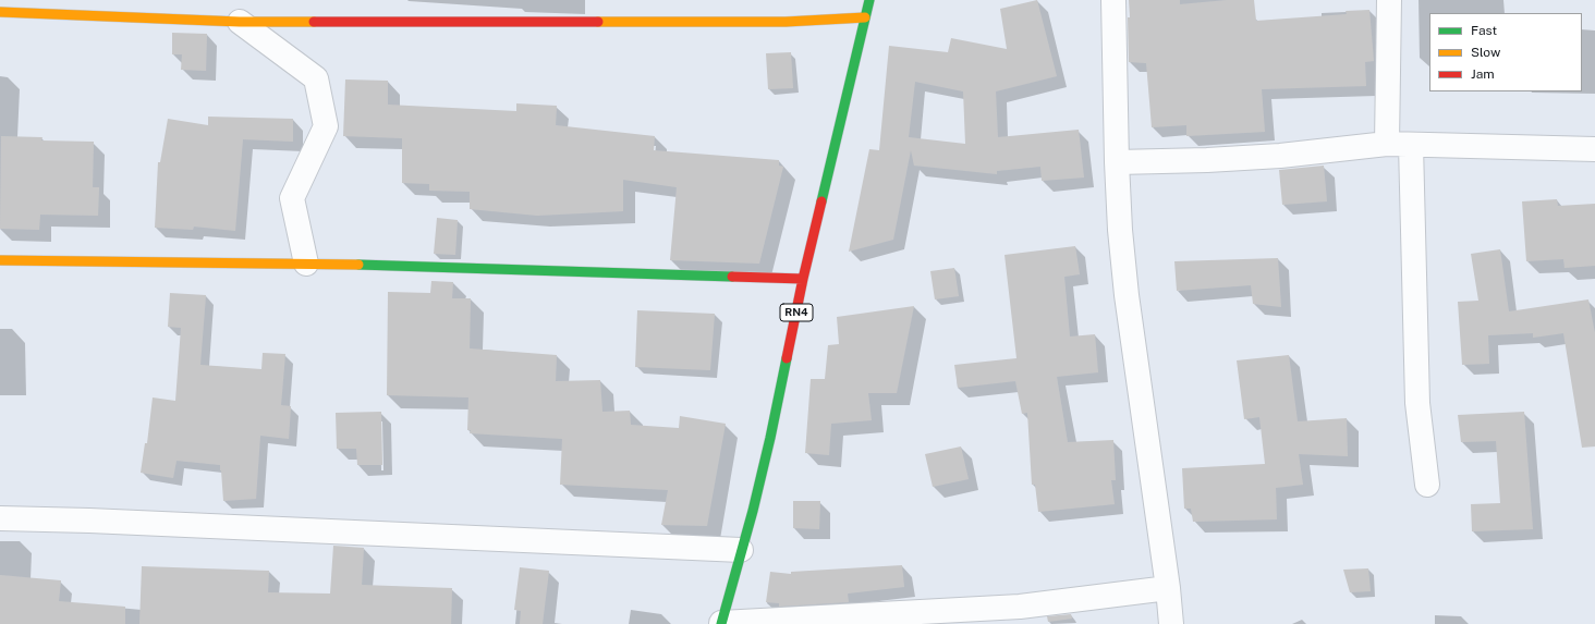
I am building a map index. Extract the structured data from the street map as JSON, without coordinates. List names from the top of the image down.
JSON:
{
  "streets": {
    "main road": ["RN4"]
  },
  "legend": ["Fast", "Slow", "Jam"]
}
